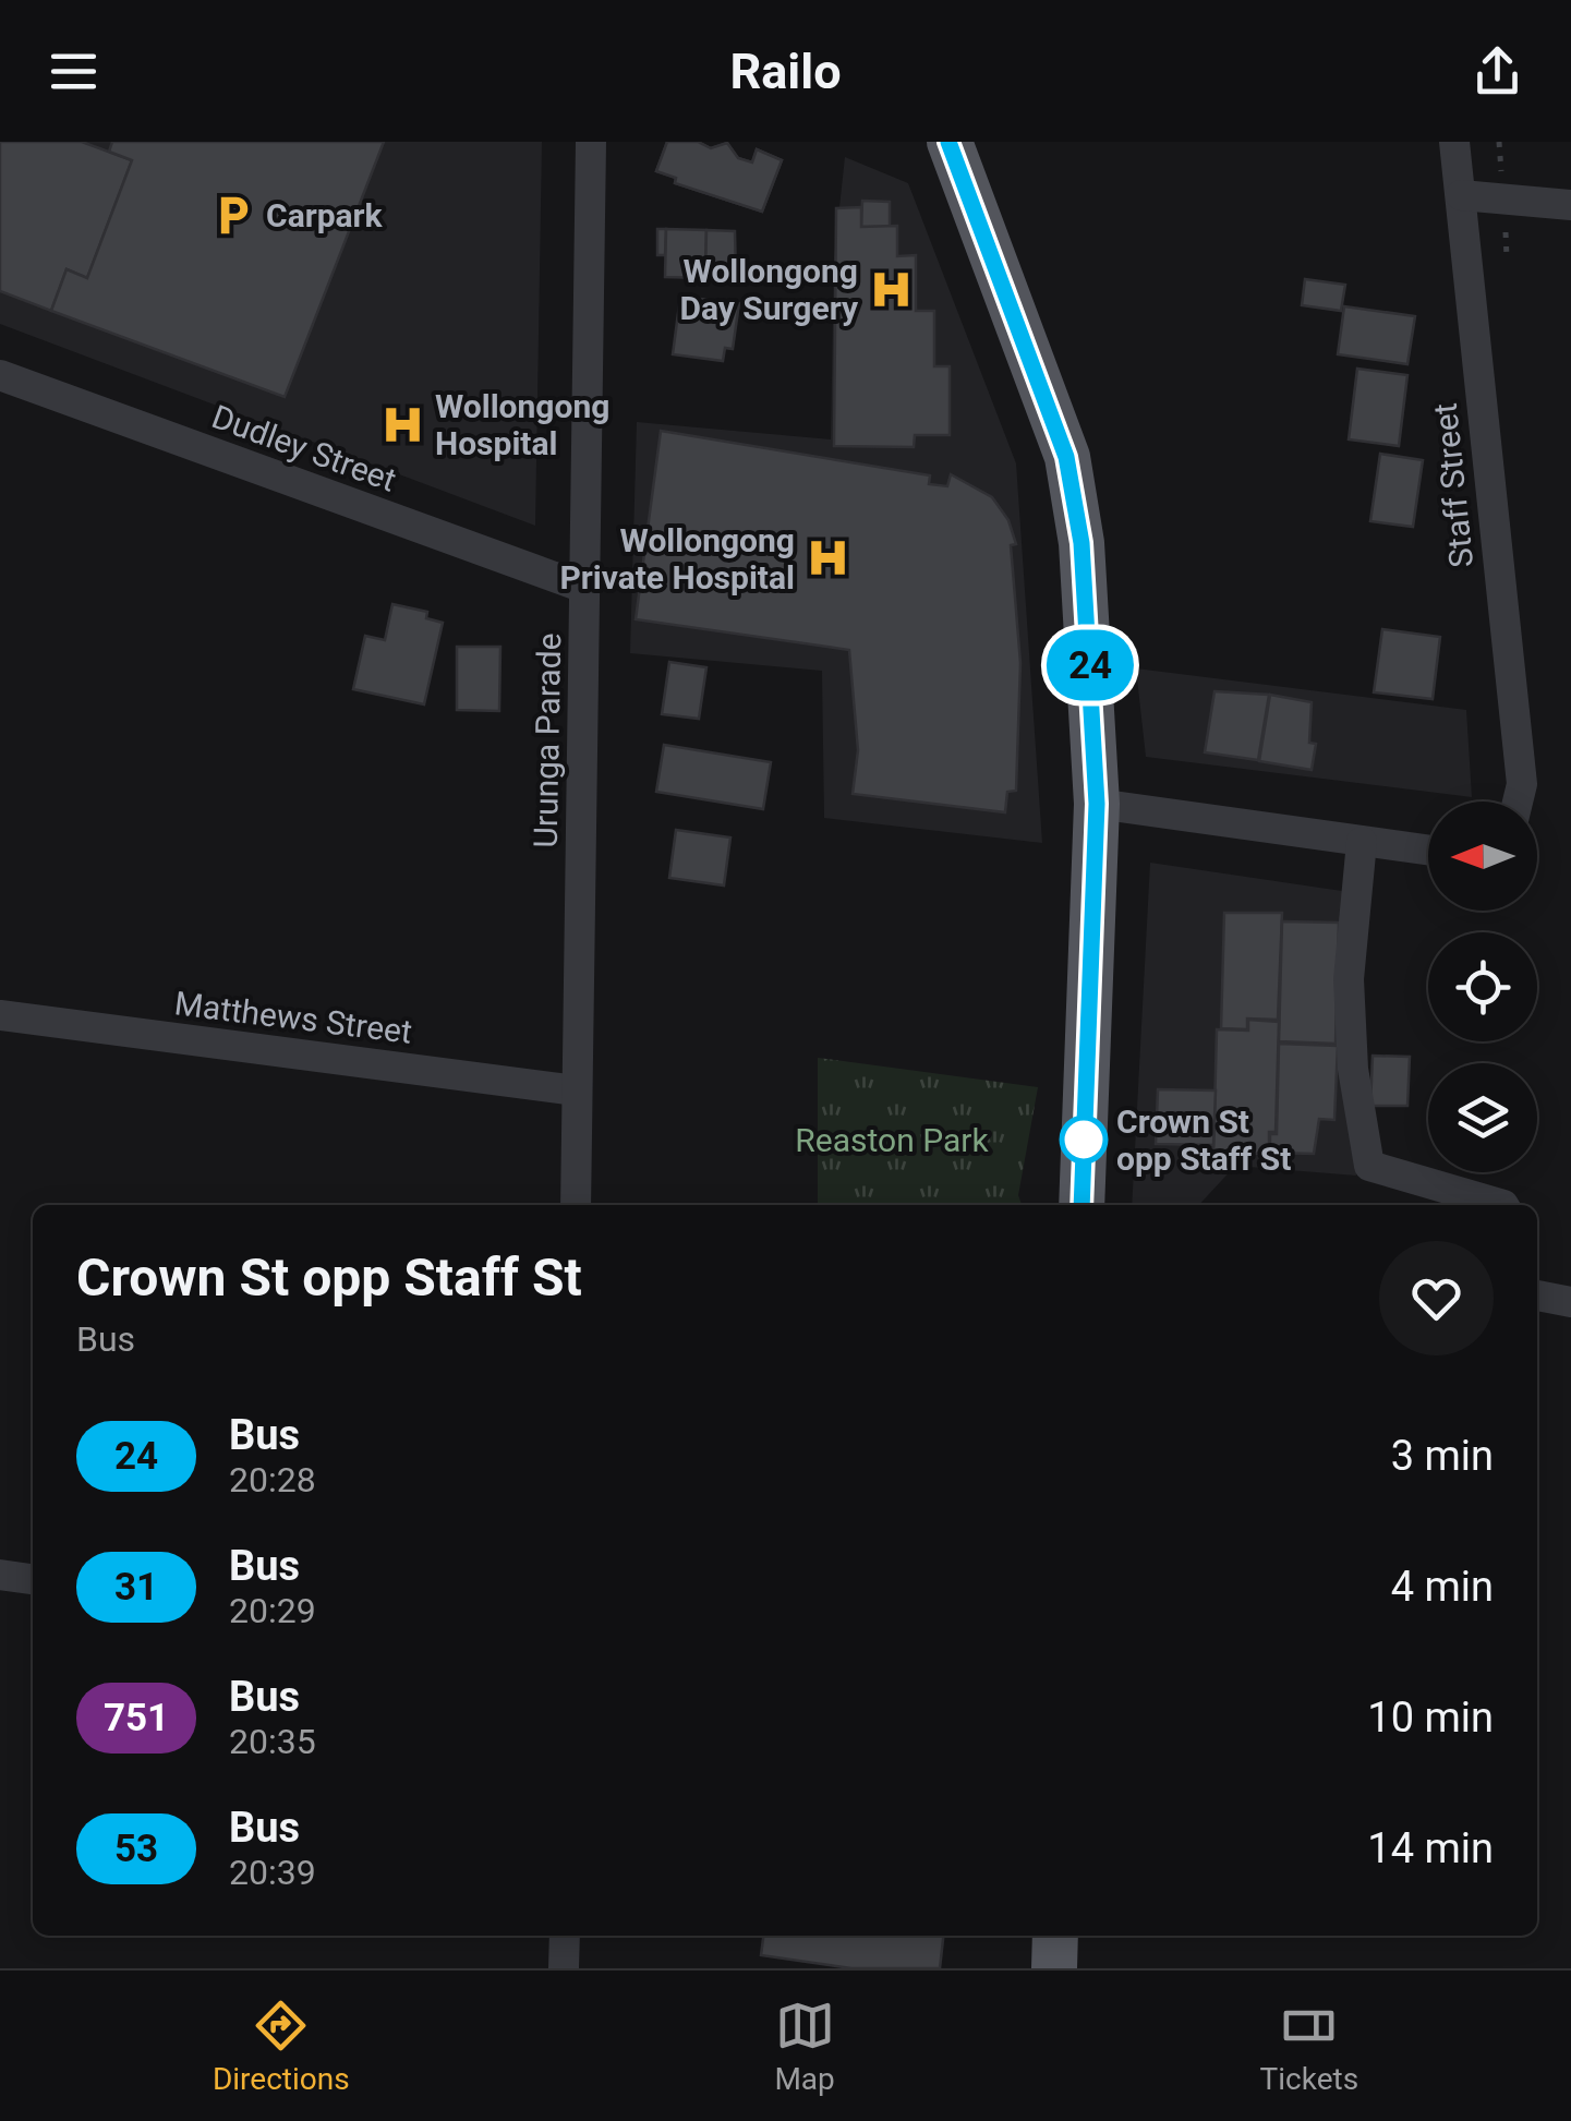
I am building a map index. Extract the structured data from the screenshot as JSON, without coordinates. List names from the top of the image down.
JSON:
{
  "streets": {
    "street": [
      "Dudley Street",
      "Staff Street",
      "Urunga Parade",
      "Matthews Street"
    ]
  },
  "crossings": [
    ["Dudley Street", "Urunga Parade"],
    ["Urunga Parade", "Matthews Street"]
  ],
  "parks": ["Reaston Park"],
  "places": {
    "parking": ["Carpark"],
    "hospital": ["Wollongong Day Surgery", "Wollongong Hospital", "Wollongong Private Hospital"],
    "other": ["Crown St opp Staff St"]
  },
  "lines": ["bus line 24"],
  "north": "left",
  "page": {
    "header": "Railo",
    "on_map": "24",
    "heading": ["Crown St opp Staff St", "Bus"],
    "list": [
      {
        "mark": "24",
        "name": "Bus",
        "note": "20:28",
        "value": "3 min"
      },
      {
        "mark": "31",
        "name": "Bus",
        "note": "20:29",
        "value": "4 min"
      },
      {
        "mark": "751",
        "name": "Bus",
        "note": "20:35",
        "value": "10 min"
      },
      {
        "mark": "53",
        "name": "Bus",
        "note": "20:39",
        "value": "14 min"
      }
    ],
    "tabs": ["Directions", "Map", "Tickets"]
  }
}
